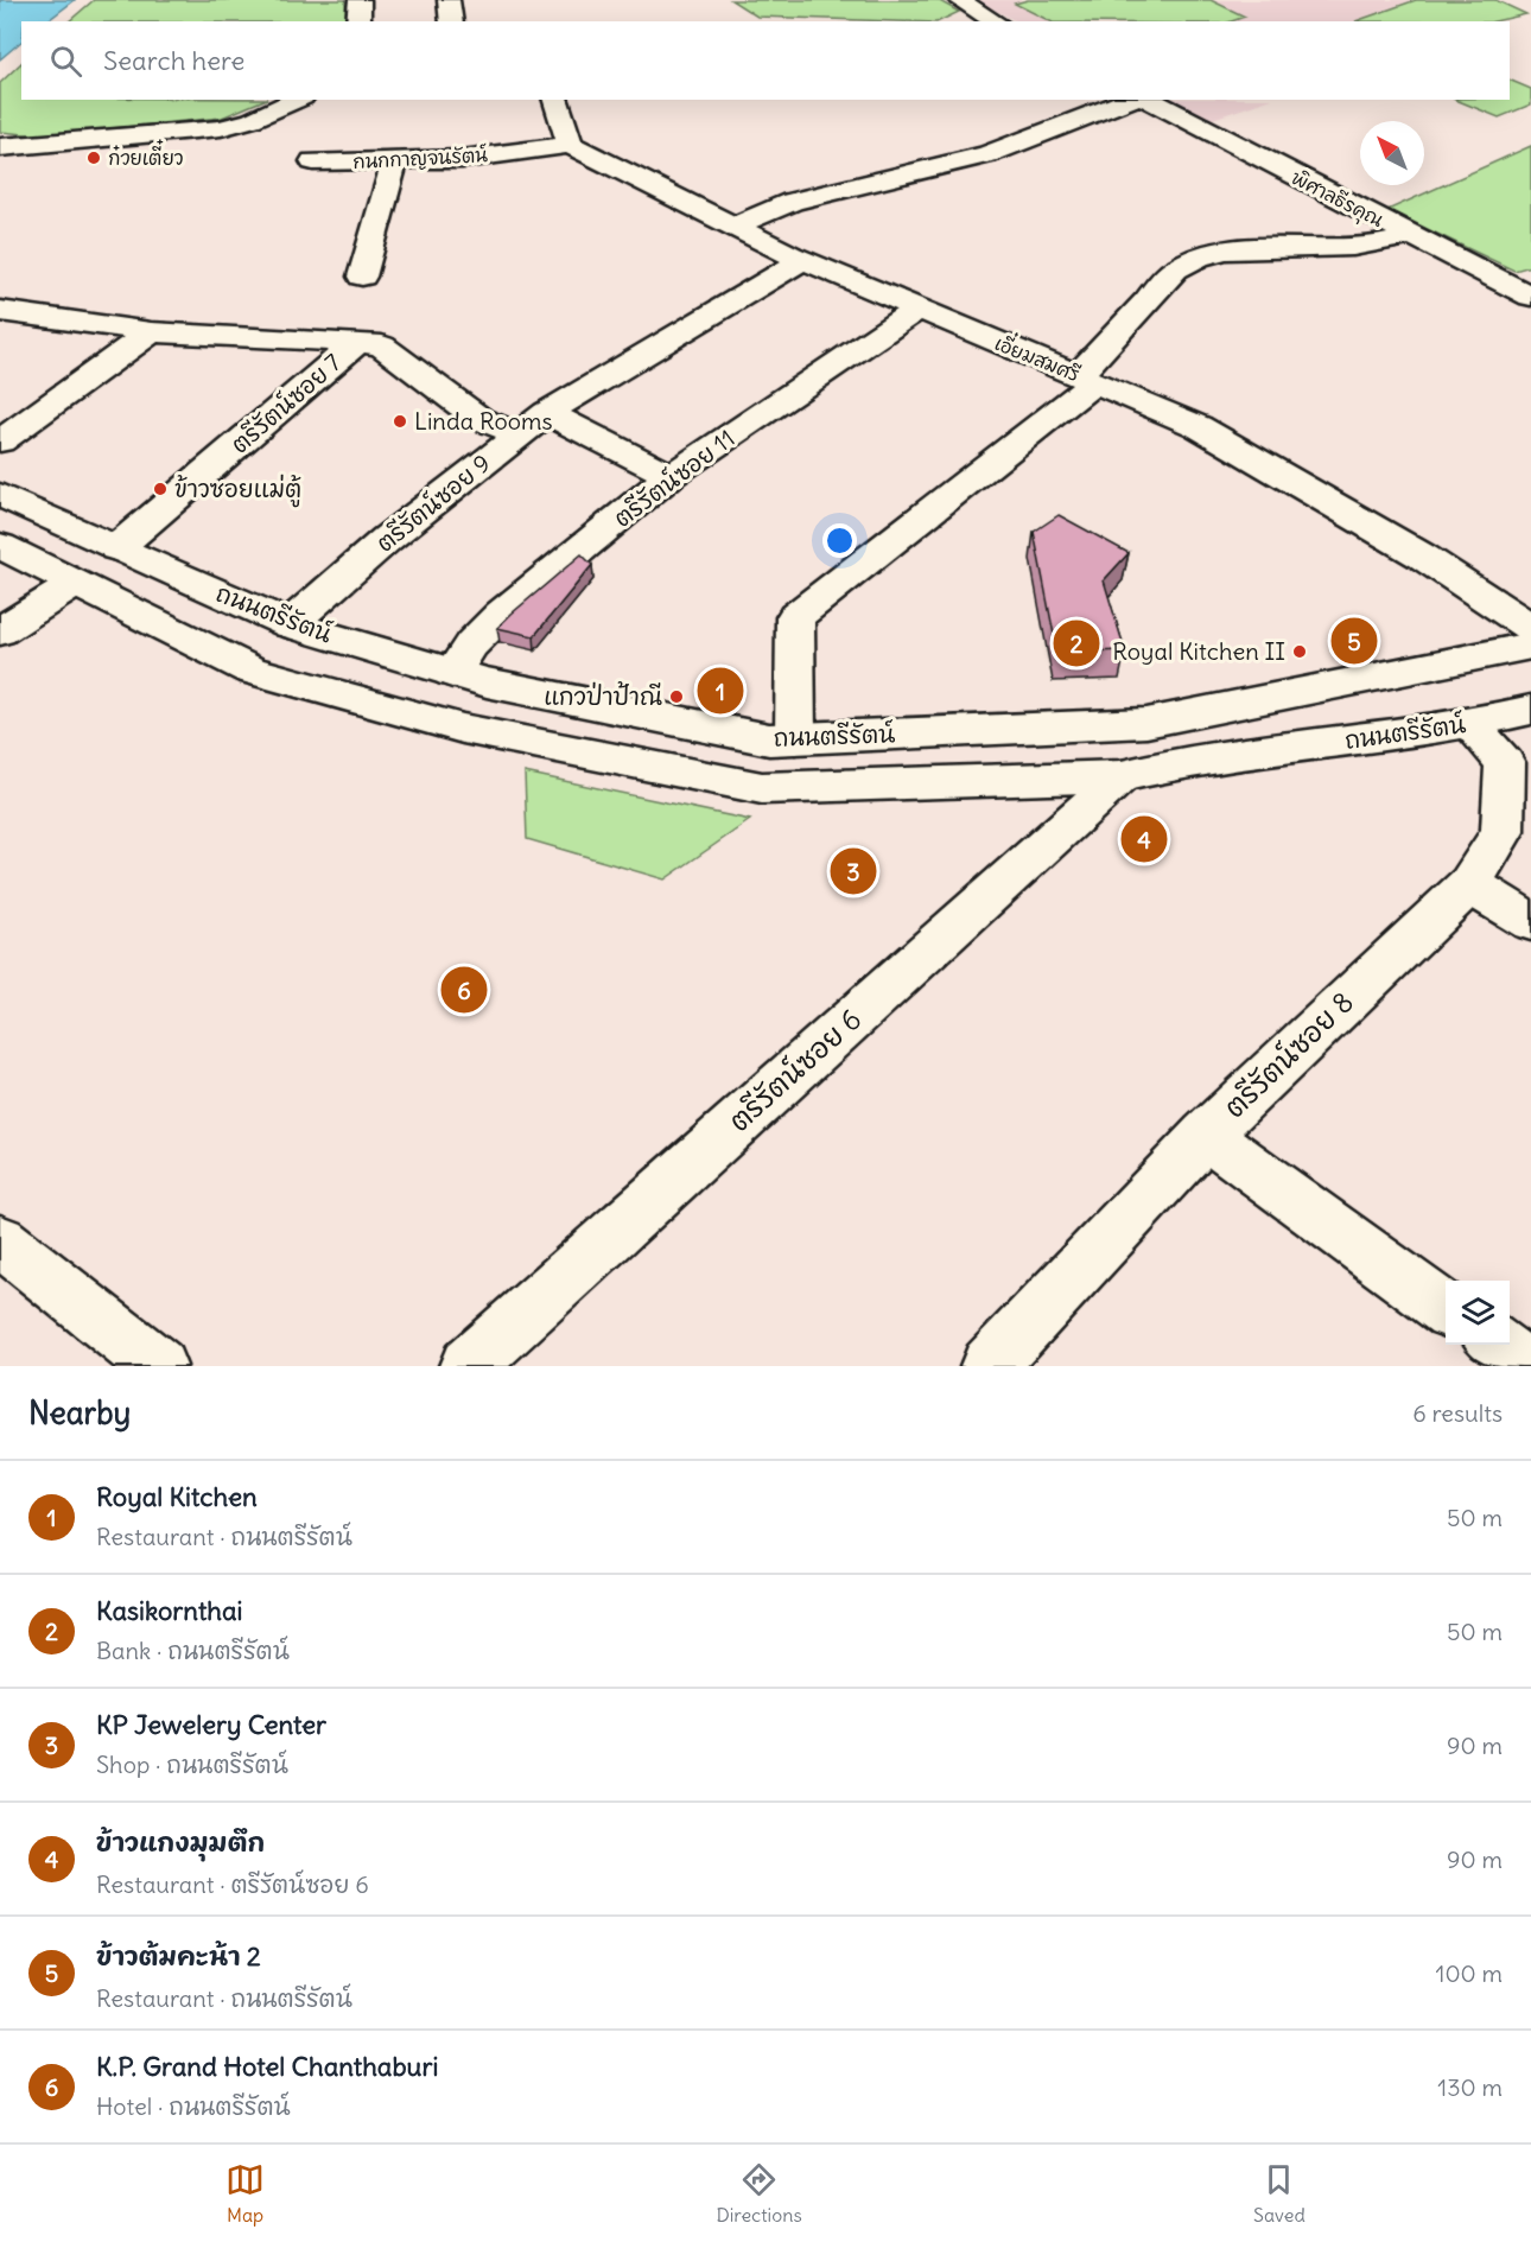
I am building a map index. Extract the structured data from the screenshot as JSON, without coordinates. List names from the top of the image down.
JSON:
{
  "streets": {
    "street": [
      "กนกกาญจนรัตน์",
      "พิศาลธีรคุณ",
      "เอี่ยมสมศรี",
      "ตรีรัตน์ซอย 7",
      "ตรีรัตน์ซอย 11",
      "ตรีรัตน์ซอย 9",
      "ถนนตรีรัตน์",
      "ตรีรัตน์ซอย 8",
      "ตรีรัตน์ซอย 6"
    ]
  },
  "crossings": [
    ["กนกกาญจนรัตน์", "เอี่ยมสมศรี"],
    ["เอี่ยมสมศรี", "ตรีรัตน์ซอย 11"],
    ["เอี่ยมสมศรี", "ตรีรัตน์ซอย 9"],
    ["ตรีรัตน์ซอย 7", "ถนนตรีรัตน์"],
    ["ตรีรัตน์ซอย 11", "ถนนตรีรัตน์"],
    ["ตรีรัตน์ซอย 9", "ถนนตรีรัตน์"],
    ["ถนนตรีรัตน์", "ตรีรัตน์ซอย 8"],
    ["ถนนตรีรัตน์", "ตรีรัตน์ซอย 6"]
  ],
  "places": [
    "ก๋วยเตี๋ยว",
    "Linda Rooms",
    "ข้าวซอยแม่ตู้",
    "Royal Kitchen II",
    "แกวป่าป้าณี"
  ],
  "north": "top left",
  "page": {
    "search": "Search here",
    "pins": [
      "5",
      "2",
      "1",
      "4",
      "3",
      "6"
    ],
    "heading": ["Nearby", "6 results"],
    "list": [
      {
        "mark": "1",
        "name": "Royal Kitchen",
        "note": "Restaurant · ถนนตรีรัตน์",
        "value": "50 m"
      },
      {
        "mark": "2",
        "name": "Kasikornthai",
        "note": "Bank · ถนนตรีรัตน์",
        "value": "50 m"
      },
      {
        "mark": "3",
        "name": "KP Jewelery Center",
        "note": "Shop · ถนนตรีรัตน์",
        "value": "90 m"
      },
      {
        "mark": "4",
        "name": "ข้าวแกงมุมตึก",
        "note": "Restaurant · ตรีรัตน์ซอย 6",
        "value": "90 m"
      },
      {
        "mark": "5",
        "name": "ข้าวต้มคะน้า 2",
        "note": "Restaurant · ถนนตรีรัตน์",
        "value": "100 m"
      },
      {
        "mark": "6",
        "name": "K.P. Grand Hotel Chanthaburi",
        "note": "Hotel · ถนนตรีรัตน์",
        "value": "130 m"
      }
    ],
    "nav": ["Map", "Directions", "Saved"]
  }
}
